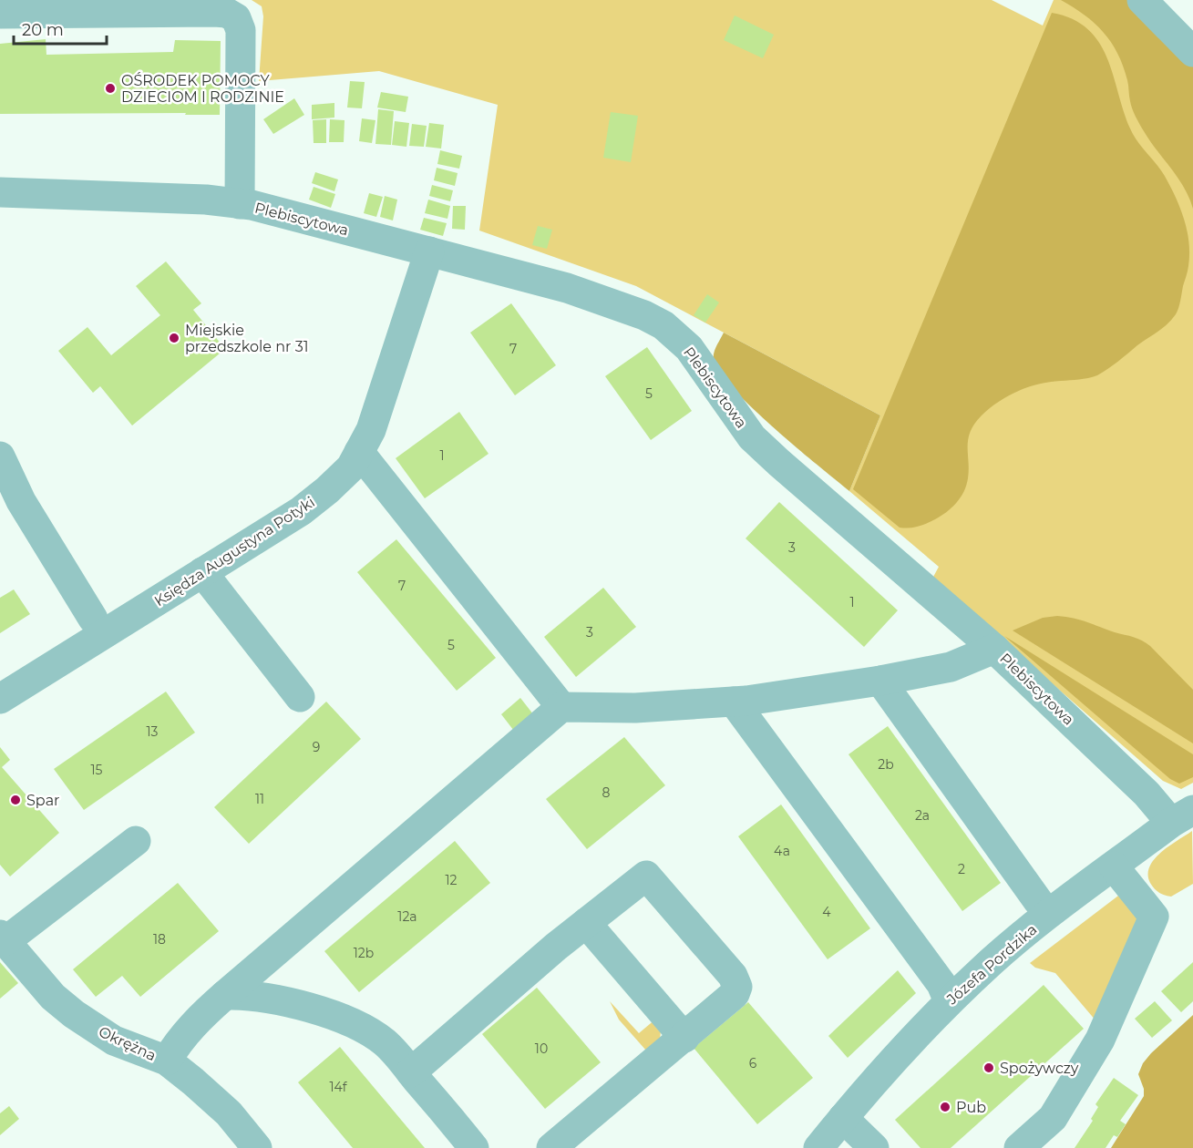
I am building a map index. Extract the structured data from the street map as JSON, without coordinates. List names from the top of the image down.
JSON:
{
  "streets": {
    "street": [
      "Plebiscytowa",
      "Księdza Augustyna Potyki",
      "Józefa Pordzika",
      "Okrężna"
    ]
  },
  "crossings": [
    ["Plebiscytowa", "Księdza Augustyna Potyki"],
    ["Plebiscytowa", "Józefa Pordzika"]
  ],
  "places": [
    "OŚRODEK POMOCY DZIECIOM I RODZINIE",
    "Miejskie przedszkole nr 31",
    "Spar",
    "Spożywczy",
    "Pub"
  ],
  "house_numbers": [
    "7",
    "5",
    "1",
    "3",
    "7",
    "1",
    "3",
    "5",
    "13",
    "9",
    "2b",
    "15",
    "8",
    "11",
    "2a",
    "4a",
    "2",
    "12",
    "4",
    "12a",
    "18",
    "12b",
    "10",
    "6",
    "14f"
  ],
  "scale_bar": "20 m"
}
